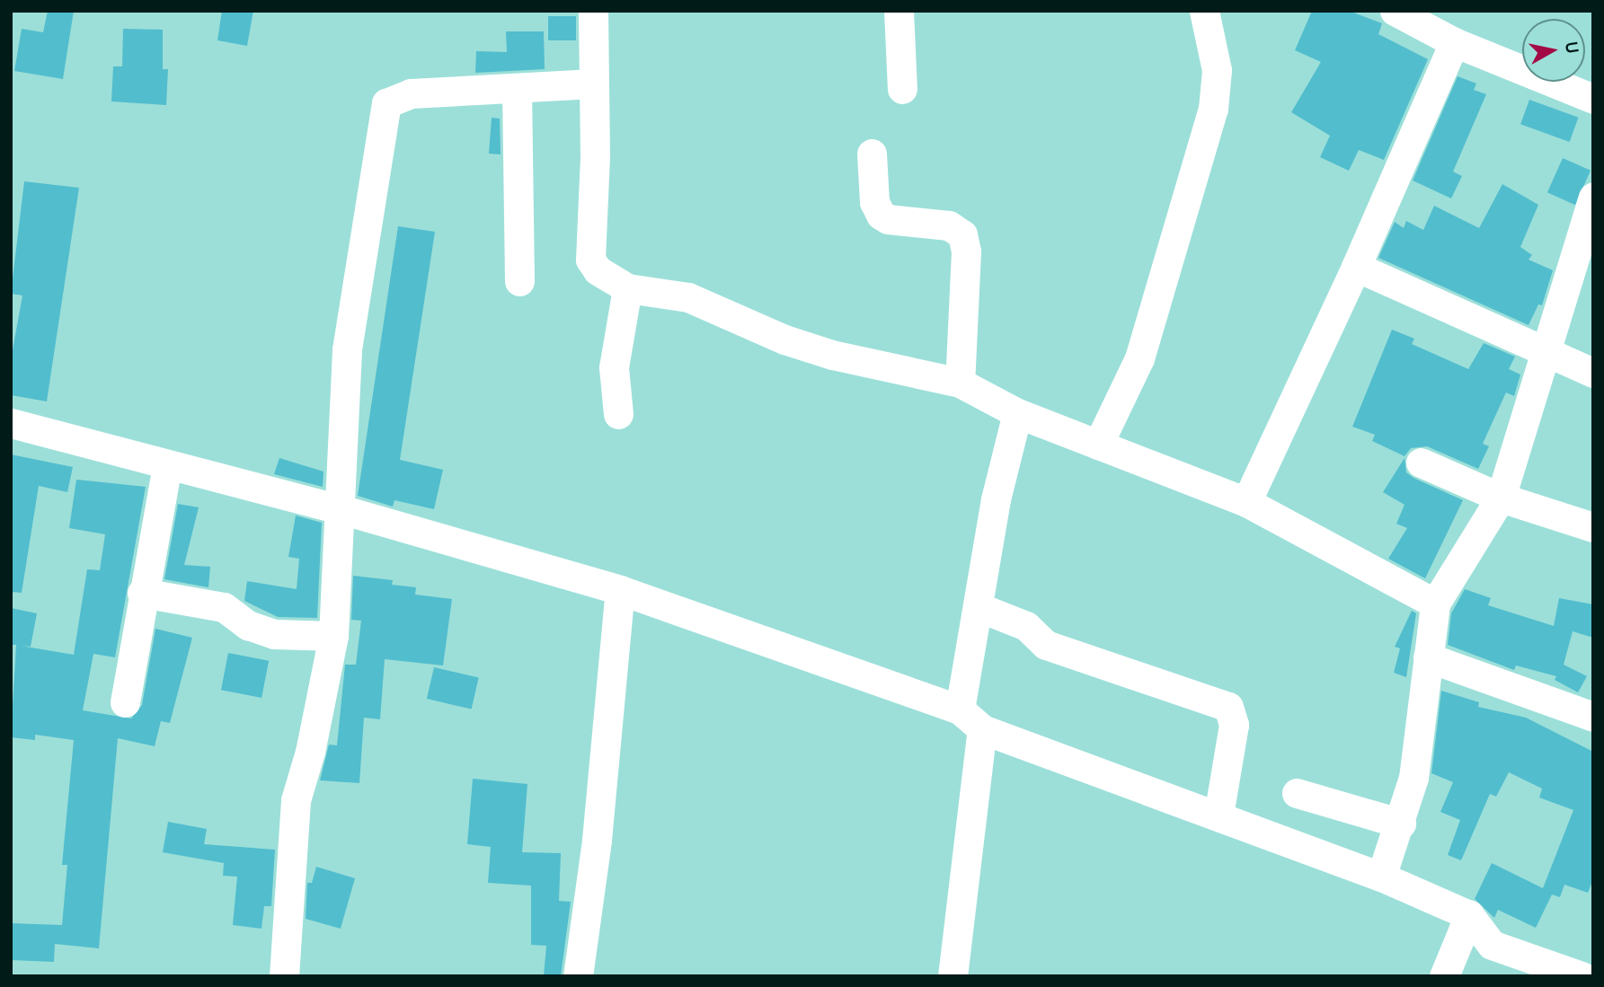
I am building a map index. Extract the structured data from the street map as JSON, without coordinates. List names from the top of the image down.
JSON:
{
  "north": "right"
}
